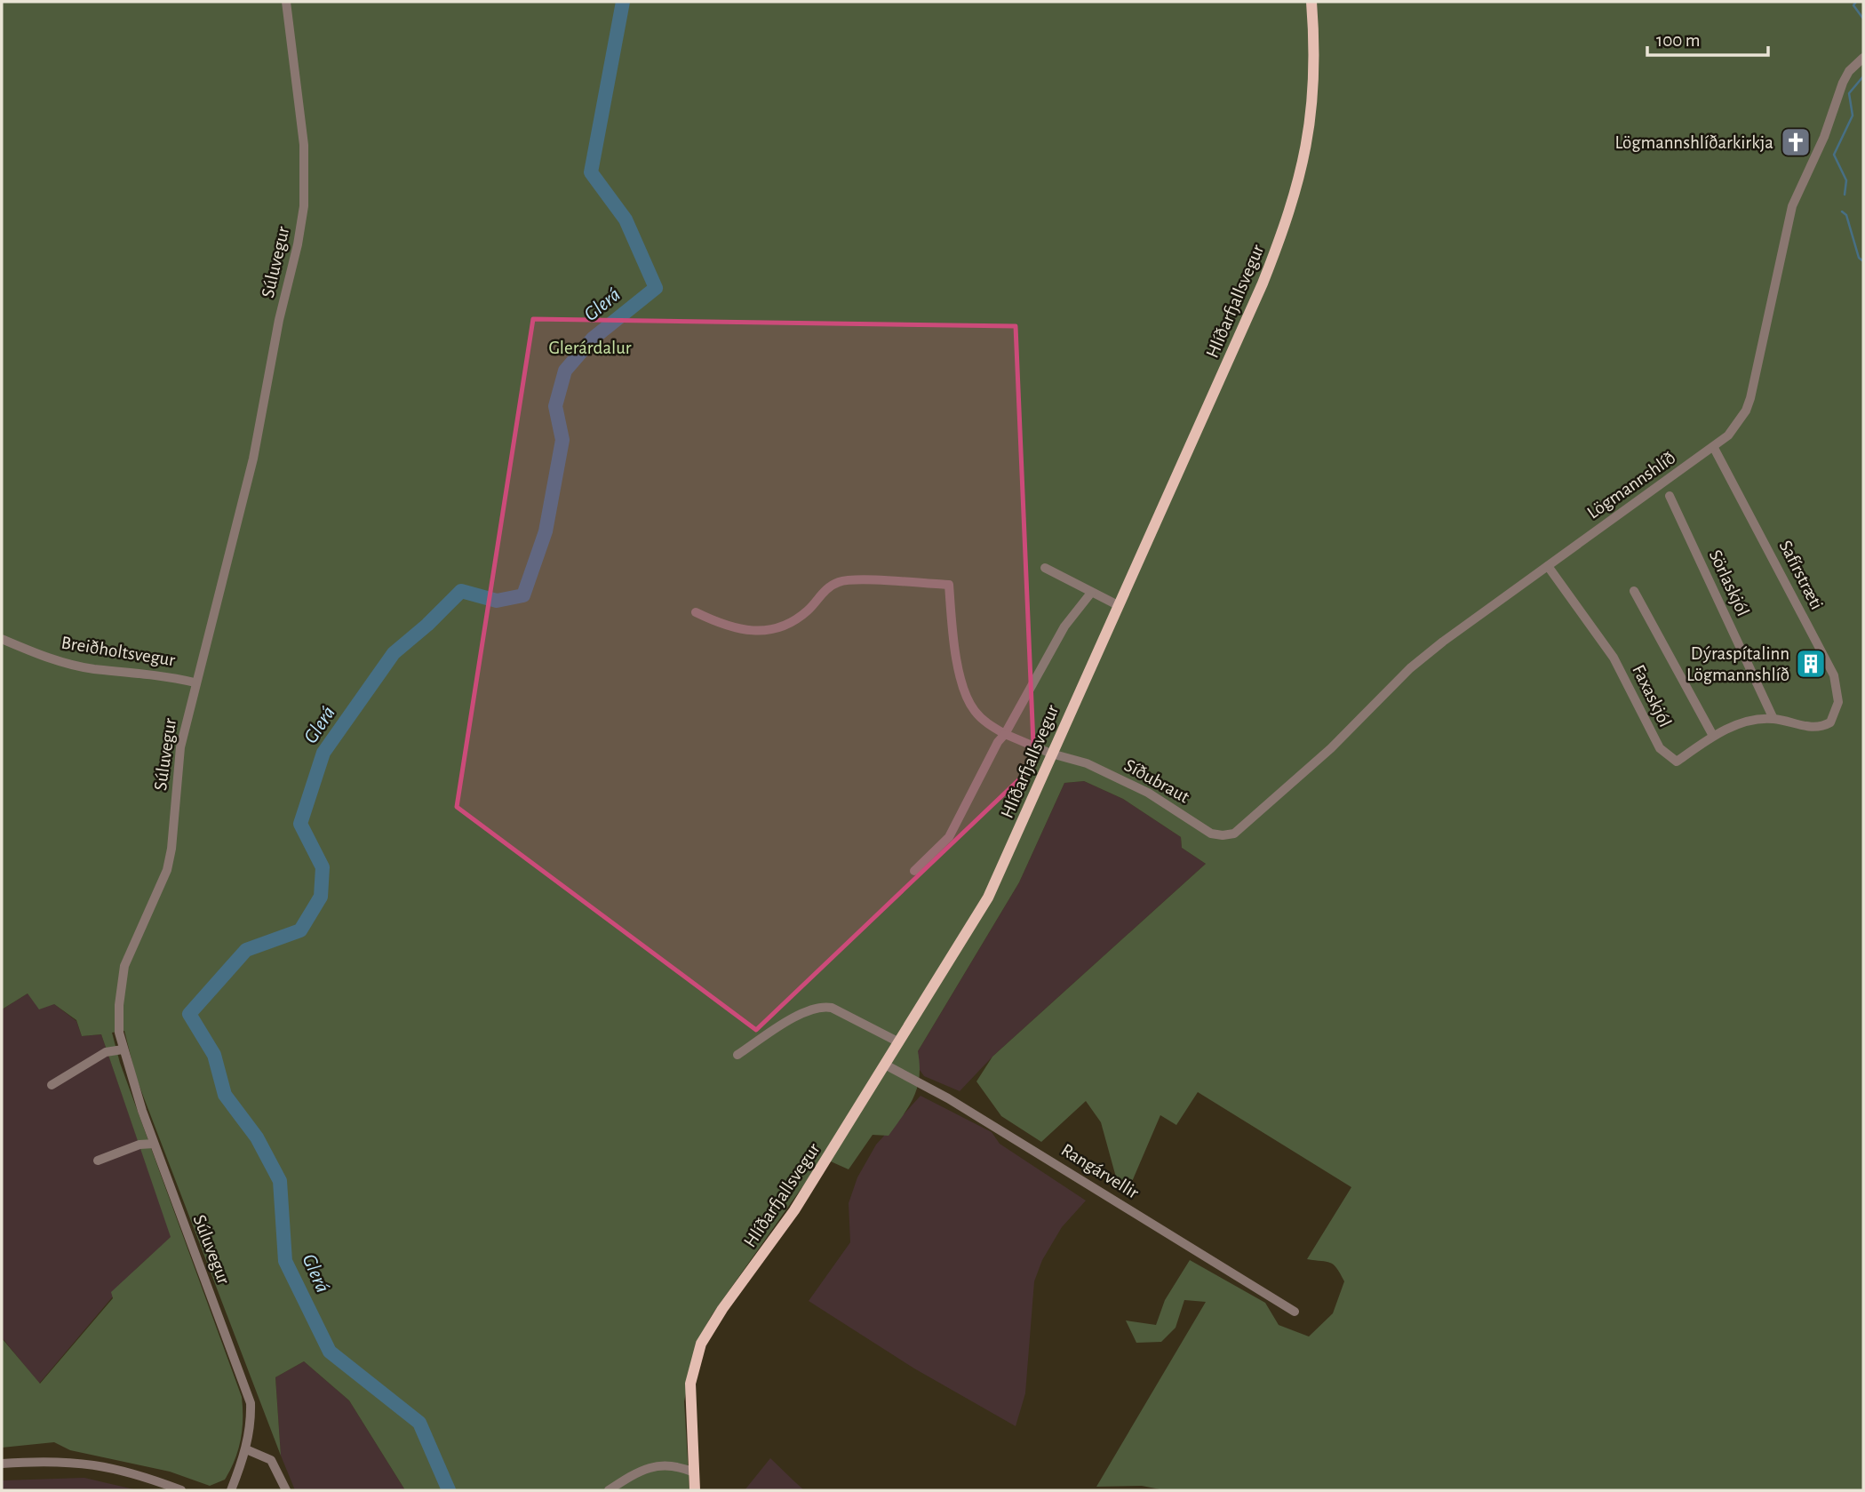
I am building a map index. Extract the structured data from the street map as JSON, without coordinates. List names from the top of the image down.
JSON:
{
  "streets": {
    "main road": ["Hlíðarfjallsvegur"],
    "street": [
      "Súluvegur",
      "Lögmannshlíð",
      "Safírstræti",
      "Sörlaskjól",
      "Breiðholtsvegur",
      "Faxaskjól",
      "Síðubraut",
      "Rangárvellir"
    ]
  },
  "crossings": [
    ["Súluvegur", "Breiðholtsvegur"],
    ["Hlíðarfjallsvegur", "Síðubraut"],
    ["Hlíðarfjallsvegur", "Rangárvellir"],
    ["Lögmannshlíð", "Safírstræti"],
    ["Lögmannshlíð", "Faxaskjól"],
    ["Lögmannshlíð", "Síðubraut"],
    ["Safírstræti", "Faxaskjól"],
    ["Sörlaskjól", "Faxaskjól"]
  ],
  "water": ["Glerá"],
  "parks": ["Glerárdalur"],
  "places": {
    "church": ["Lögmannshlíðarkirkja"],
    "building": ["Dýraspítalinn Lögmannshlíð"]
  },
  "scale_bar": "100 m"
}
